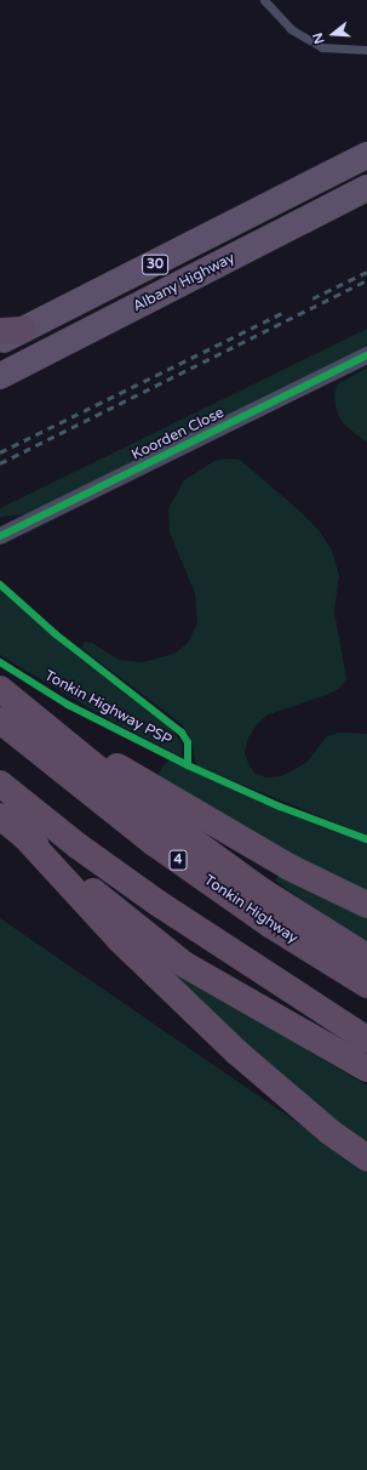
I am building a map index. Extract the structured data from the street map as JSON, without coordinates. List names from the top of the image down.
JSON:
{
  "streets": {
    "highway": [
      "30",
      "Albany Highway",
      "4",
      "Tonkin Highway"
    ],
    "street": ["Koorden Close"],
    "cycle path": ["Tonkin Highway PSP"]
  },
  "north": "left"
}
